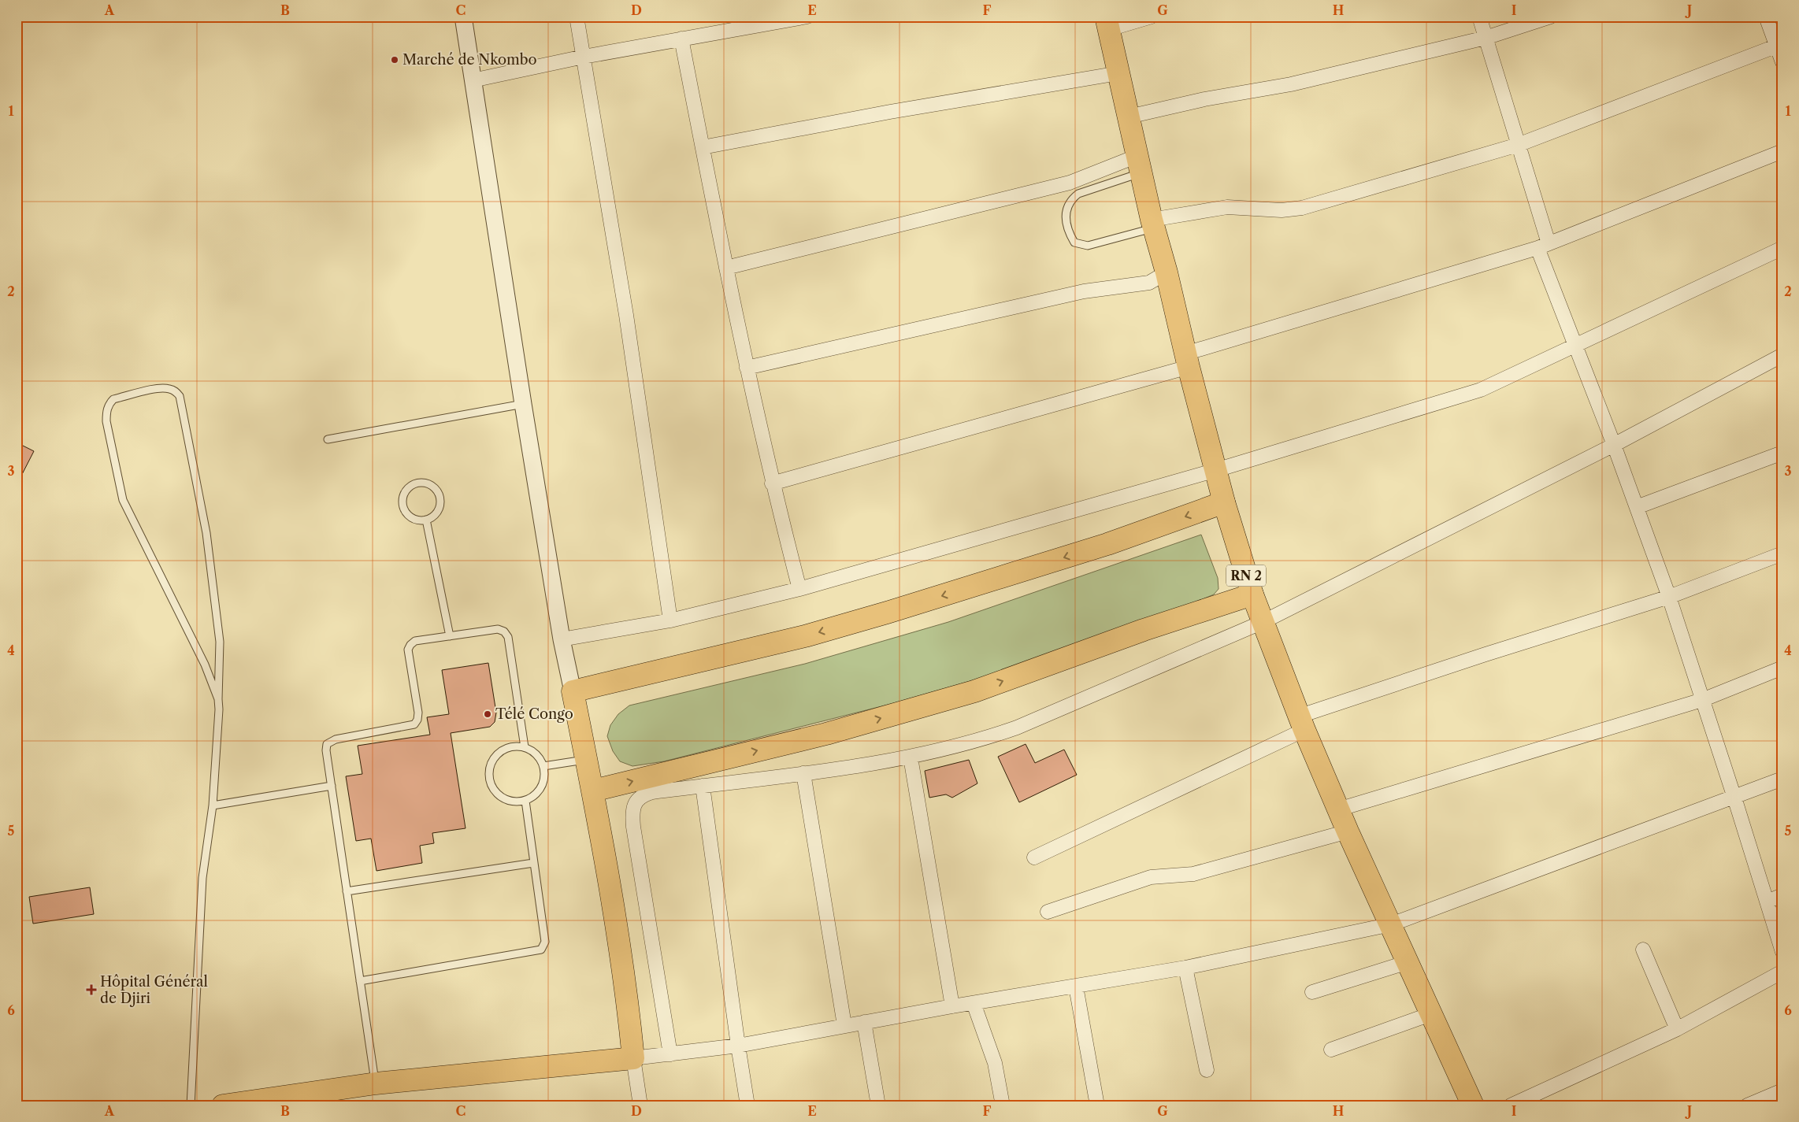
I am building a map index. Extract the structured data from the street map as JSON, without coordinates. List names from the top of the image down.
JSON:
{
  "streets": {
    "main road": ["RN 2"]
  },
  "places": {
    "other": ["Marché de Nkombo", "Télé Congo"],
    "health": ["Hôpital Général de Djiri"]
  },
  "grid": {
    "columns": [
      "A",
      "B",
      "C",
      "D",
      "E",
      "F",
      "G",
      "H",
      "I",
      "J"
    ],
    "rows": [
      "1",
      "2",
      "3",
      "4",
      "5",
      "6"
    ]
  }
}
